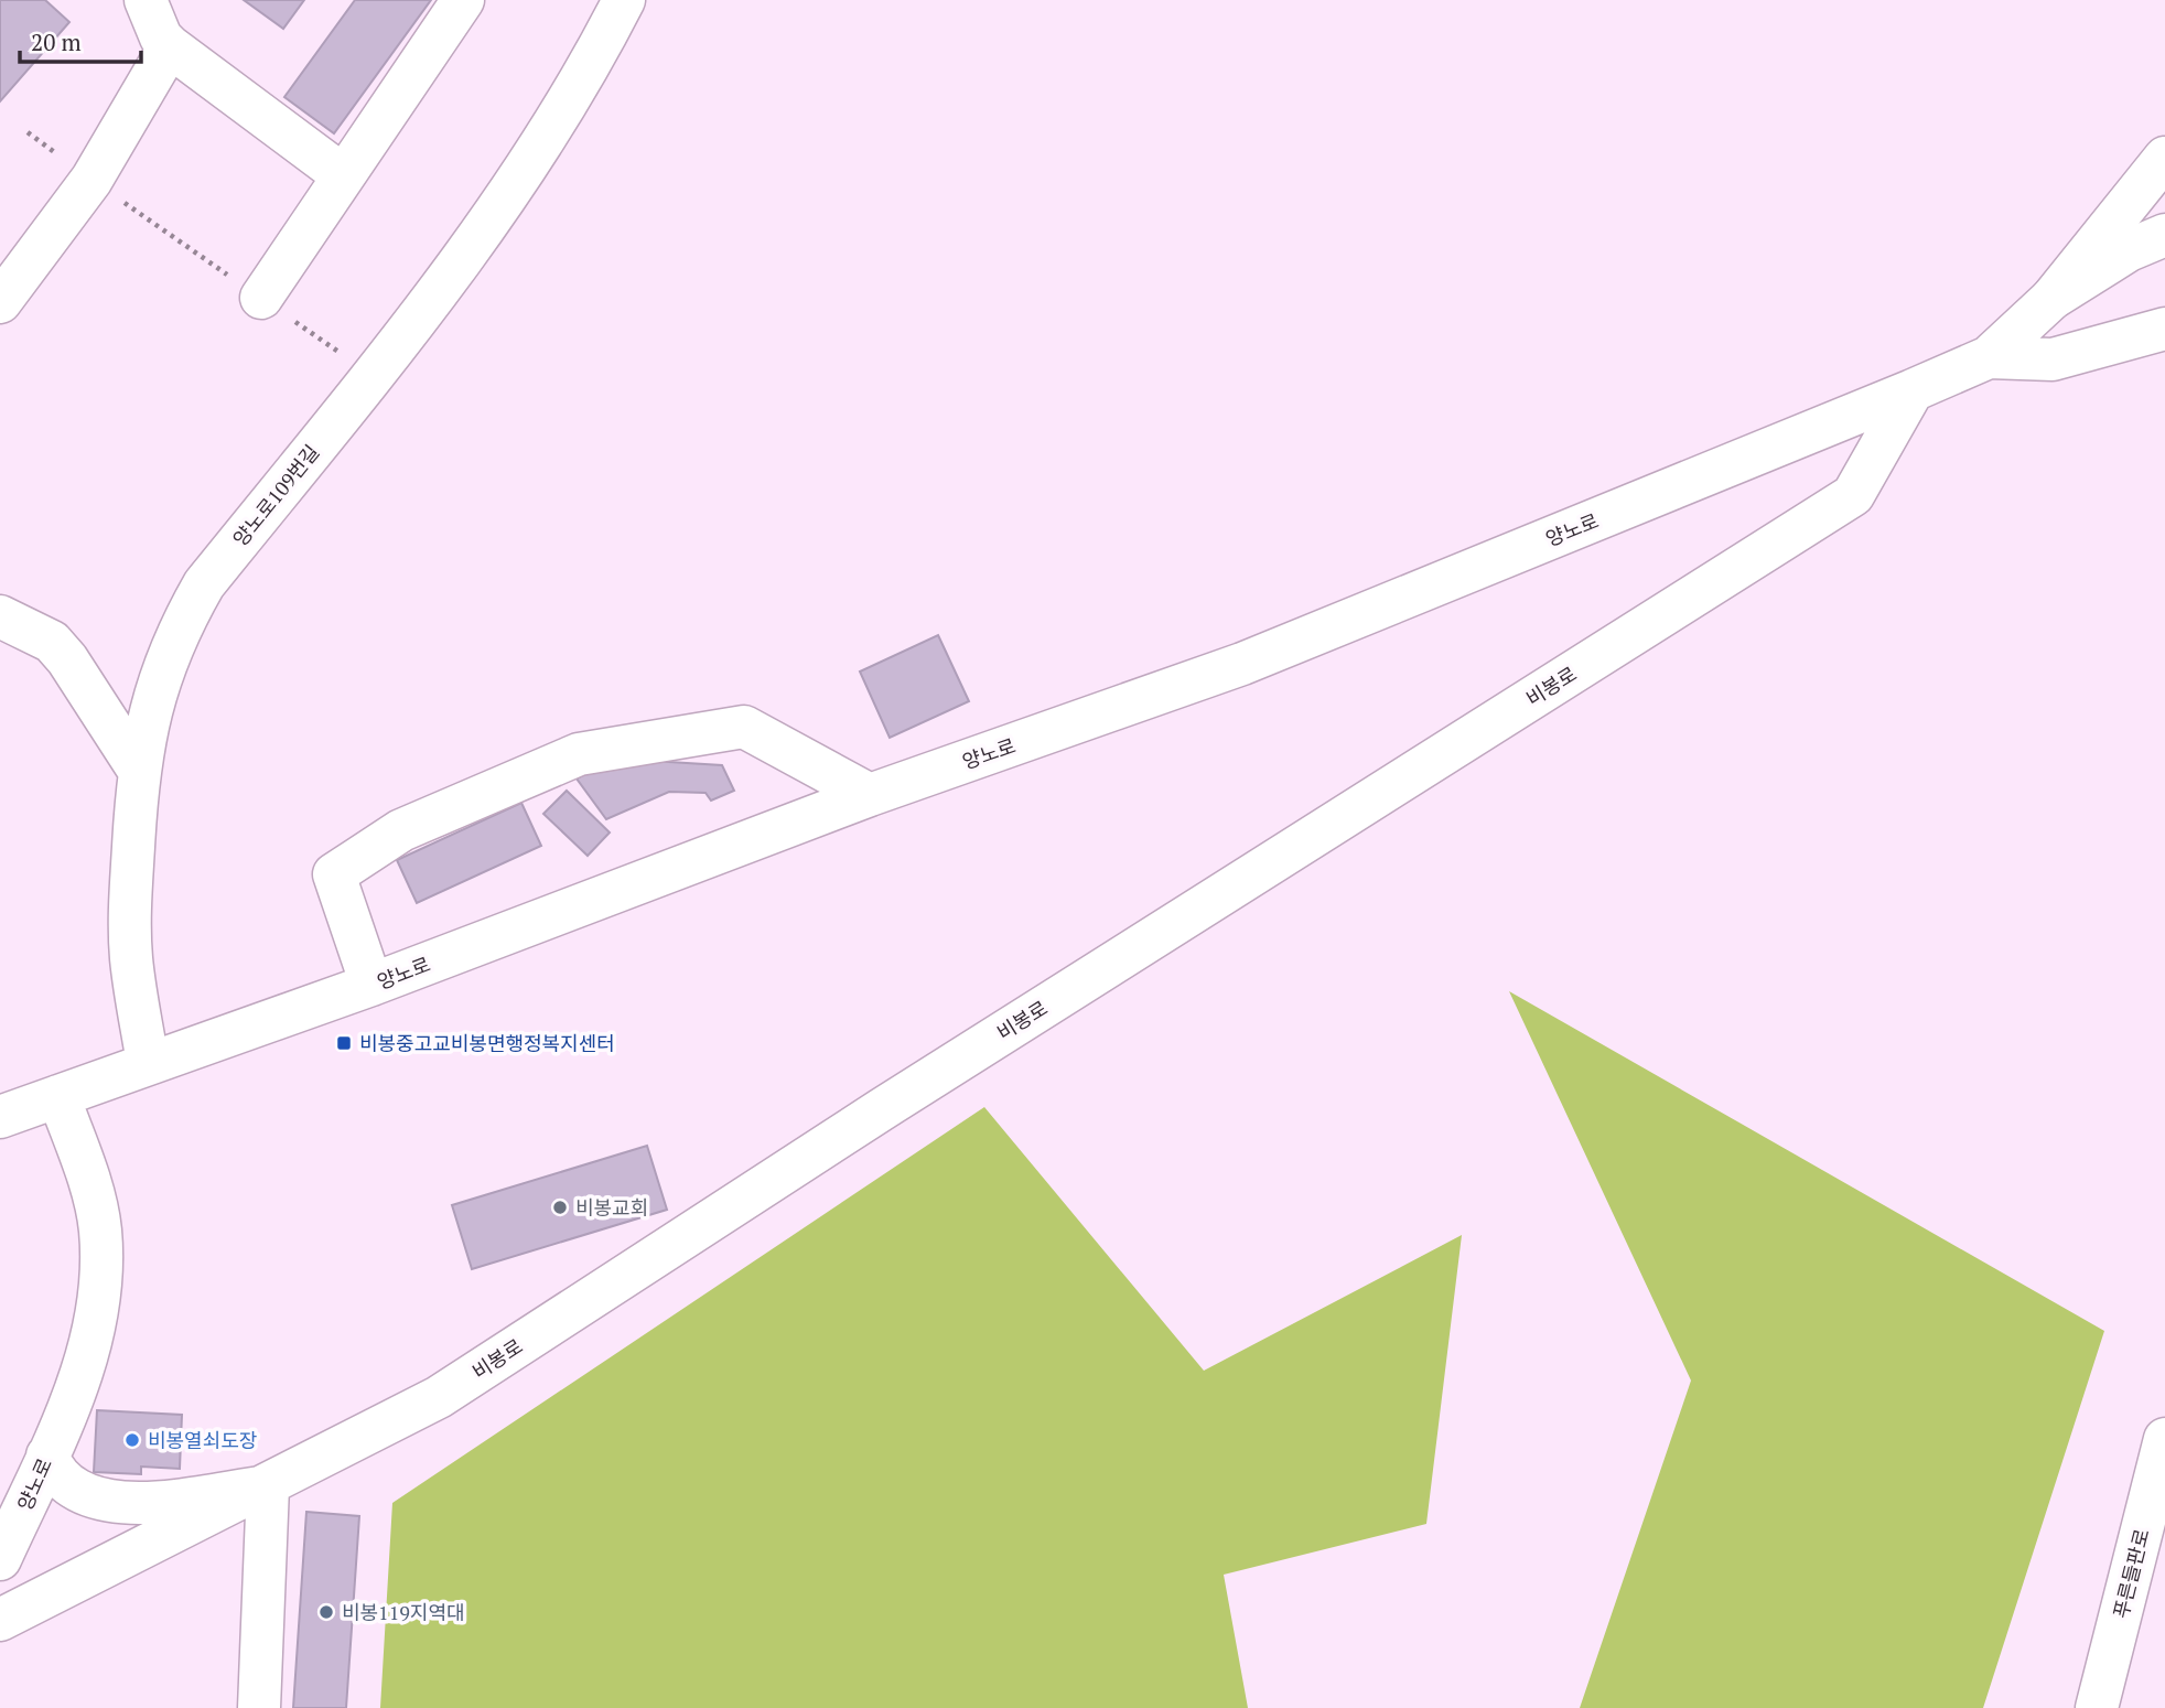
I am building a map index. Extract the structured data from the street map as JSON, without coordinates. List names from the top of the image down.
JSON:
{
  "streets": {
    "street": [
      "양노로109번길",
      "양노로",
      "비봉로",
      "푸른들판로"
    ]
  },
  "crossings": [
    ["양노로109번길", "양노로"],
    ["양노로", "비봉로"]
  ],
  "places": {
    "transit": ["비봉중고교비봉면행정복지센터"],
    "other": ["비봉교회", "비봉열쇠도장", "비봉119지역대"]
  },
  "scale_bar": "20 m"
}
